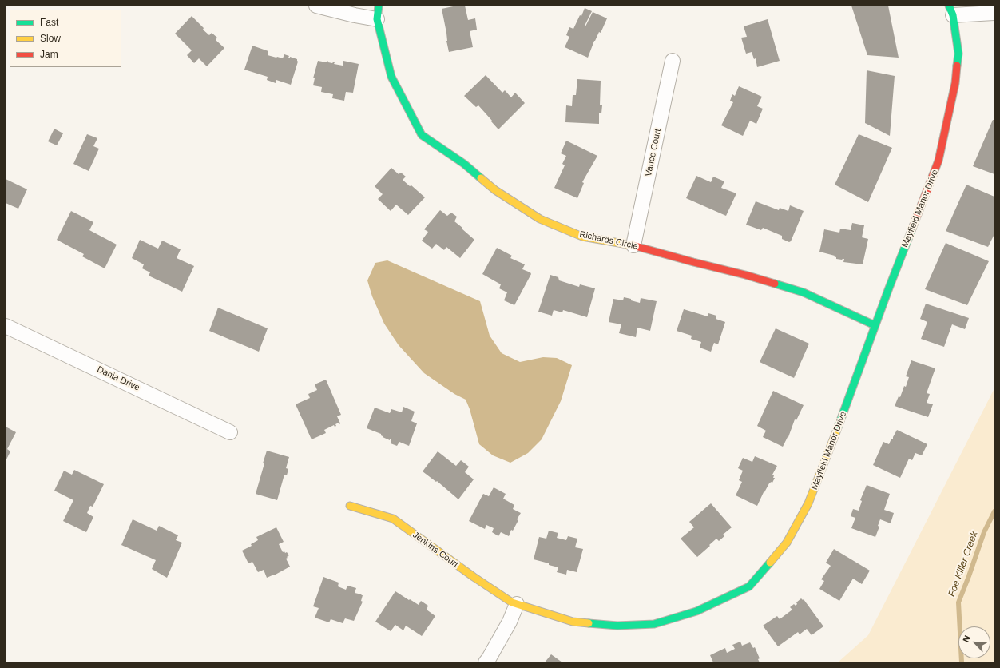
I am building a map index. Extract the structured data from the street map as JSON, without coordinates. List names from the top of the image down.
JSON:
{
  "streets": {
    "street": [
      "Vance Court",
      "Mayfield Manor Drive",
      "Richards Circle",
      "Dania Drive",
      "Jenkins Court"
    ]
  },
  "crossings": [
    ["Vance Court", "Richards Circle"],
    ["Mayfield Manor Drive", "Richards Circle"],
    ["Mayfield Manor Drive", "Jenkins Court"]
  ],
  "water": ["Foe Killer Creek"],
  "legend": ["Fast", "Slow", "Jam"],
  "north": "top left"
}
